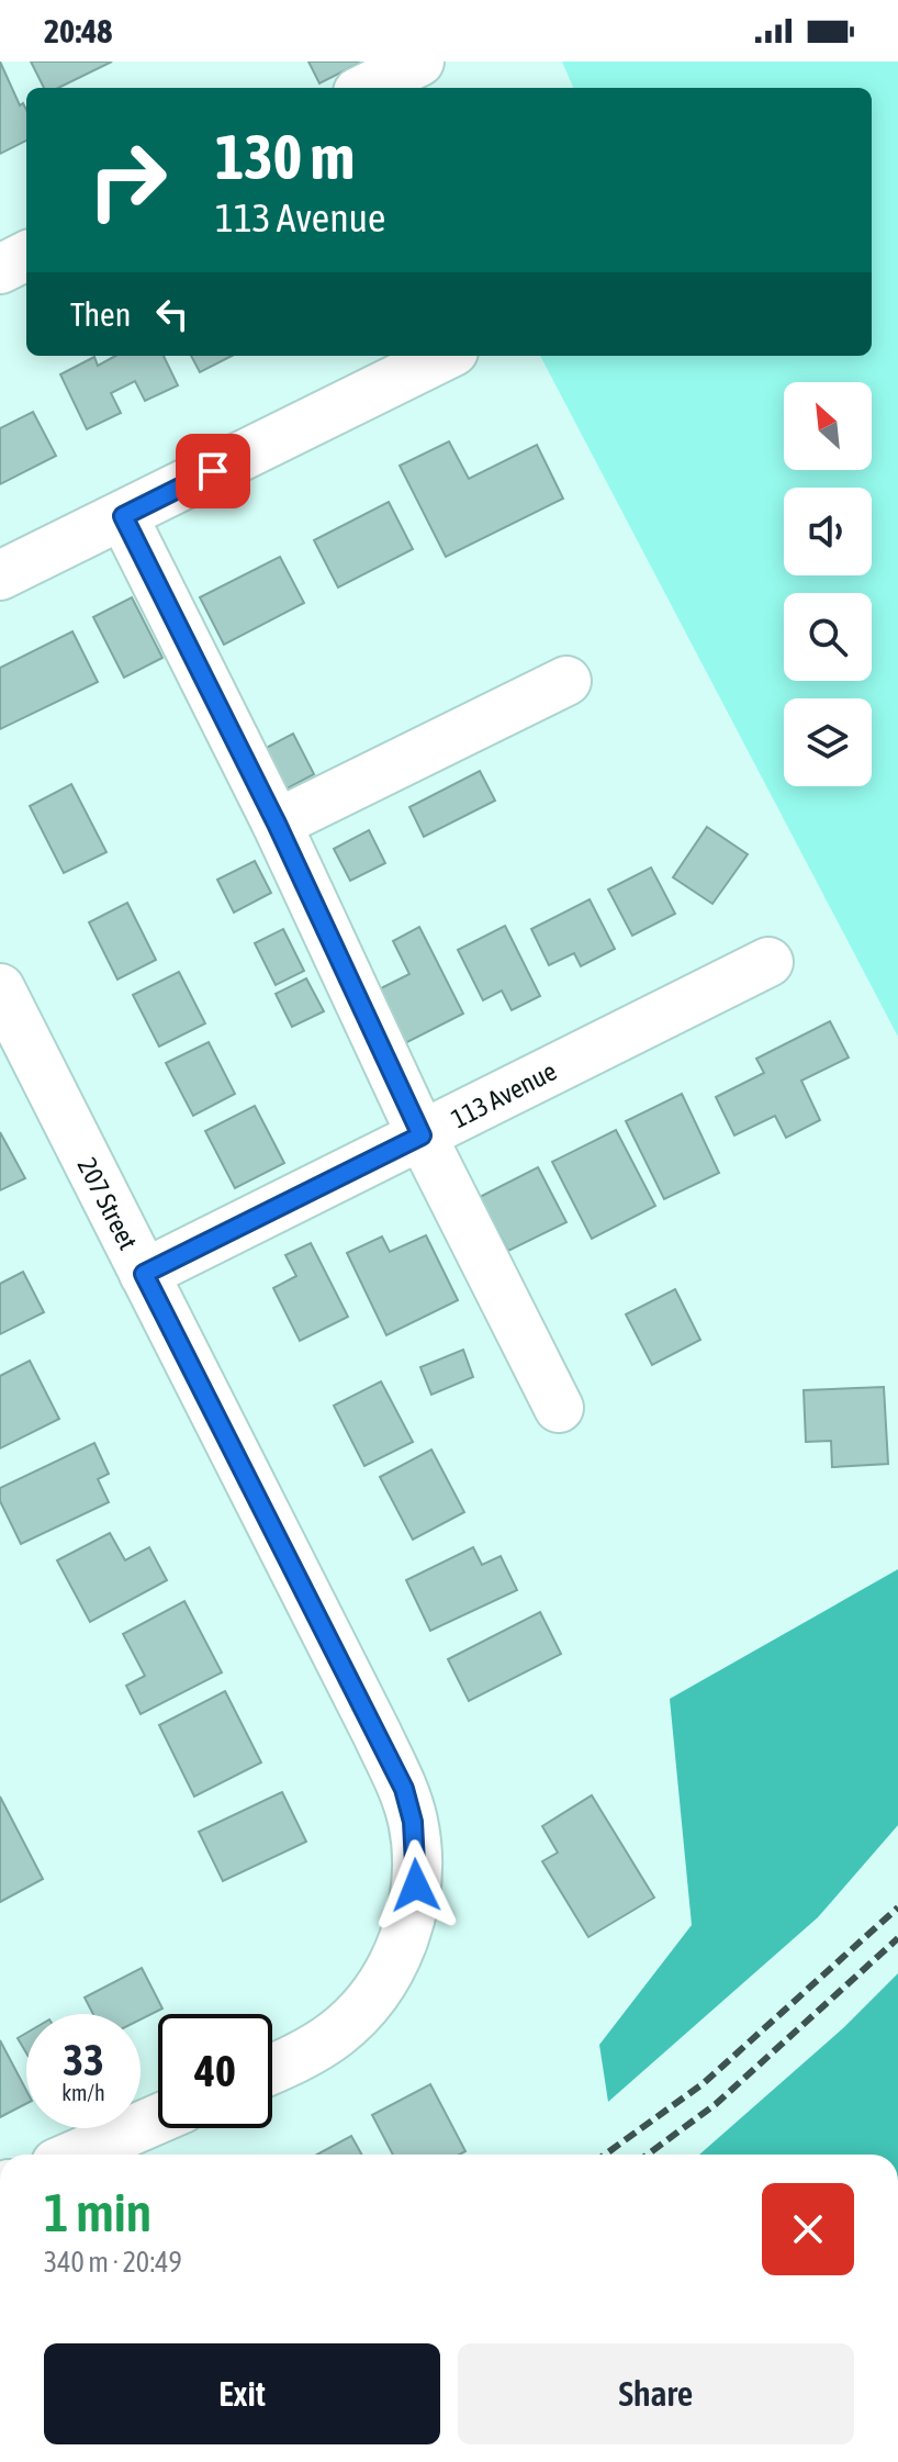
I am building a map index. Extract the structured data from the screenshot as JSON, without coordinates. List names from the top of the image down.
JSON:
{
  "streets": {
    "street": ["113 Avenue", "207 Street"]
  },
  "crossings": [
    ["113 Avenue", "207 Street"]
  ],
  "north": "top left",
  "page": {
    "status": "20:48",
    "turn": ["130 m", "113 Avenue"],
    "then": "Then",
    "speed": "33 km/h",
    "limit": "40",
    "heading": ["1 min", "340 m · 20:49"],
    "buttons": ["Exit", "Share"]
  }
}
